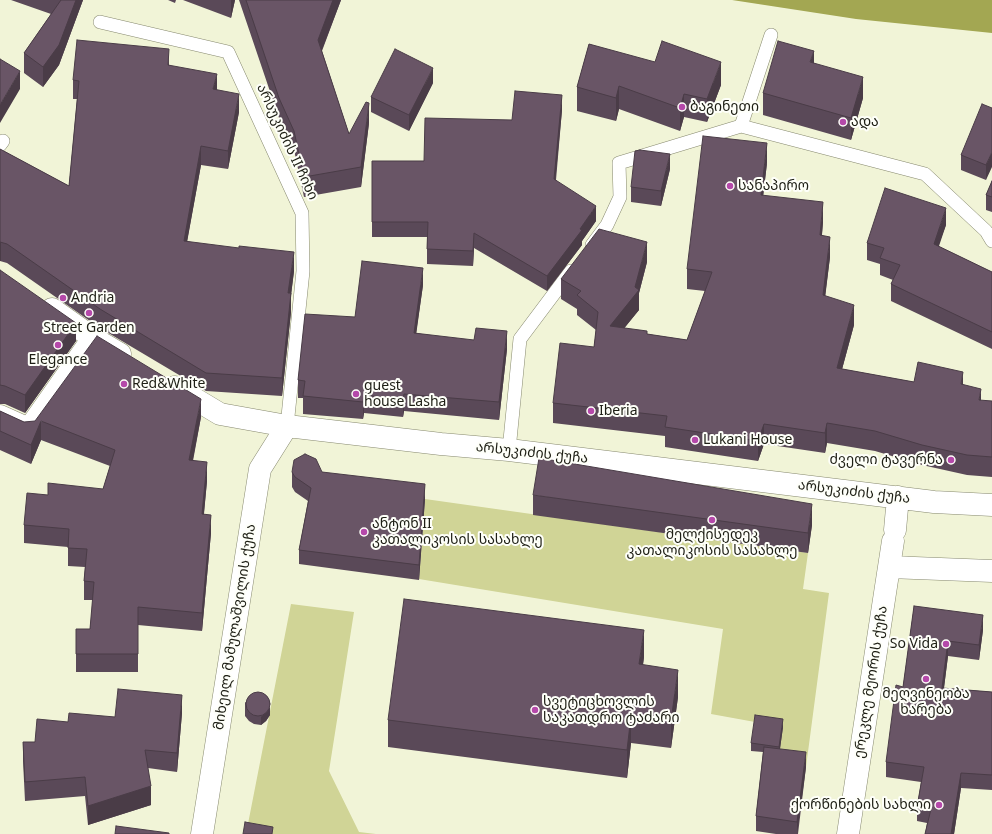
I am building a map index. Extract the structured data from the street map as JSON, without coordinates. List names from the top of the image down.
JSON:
{
  "streets": {
    "street": ["არსუკიძის ქუჩა", "მიხეილ მამულაშვილის ქუჩა", "ერეკლე მეორის ქუჩა"],
    "lane": ["არსუკიძის II ჩიხი"]
  },
  "crossings": [
    ["არსუკიძის II ჩიხი", "არსუკიძის ქუჩა"],
    ["არსუკიძის II ჩიხი", "მიხეილ მამულაშვილის ქუჩა"],
    ["არსუკიძის ქუჩა", "მიხეილ მამულაშვილის ქუჩა"],
    ["არსუკიძის ქუჩა", "ერეკლე მეორის ქუჩა"]
  ],
  "places": [
    "ბაგინეთი",
    "ადა",
    "სანაპირო",
    "Andria",
    "Street Garden",
    "Elegance",
    "Red&White",
    "guest house Lasha",
    "Iberia",
    "Lukani House",
    "ძველი ტავერნა",
    "მელქისედეკ კათალიკოსის სასახლე",
    "ანტონ II კათალიკოსის სასახლე",
    "So Vida",
    "მეღვინეობა ხარება",
    "სვეტიცხოვლის საკათდრო ტაძარი",
    "ქორწინების სახლი"
  ]
}
